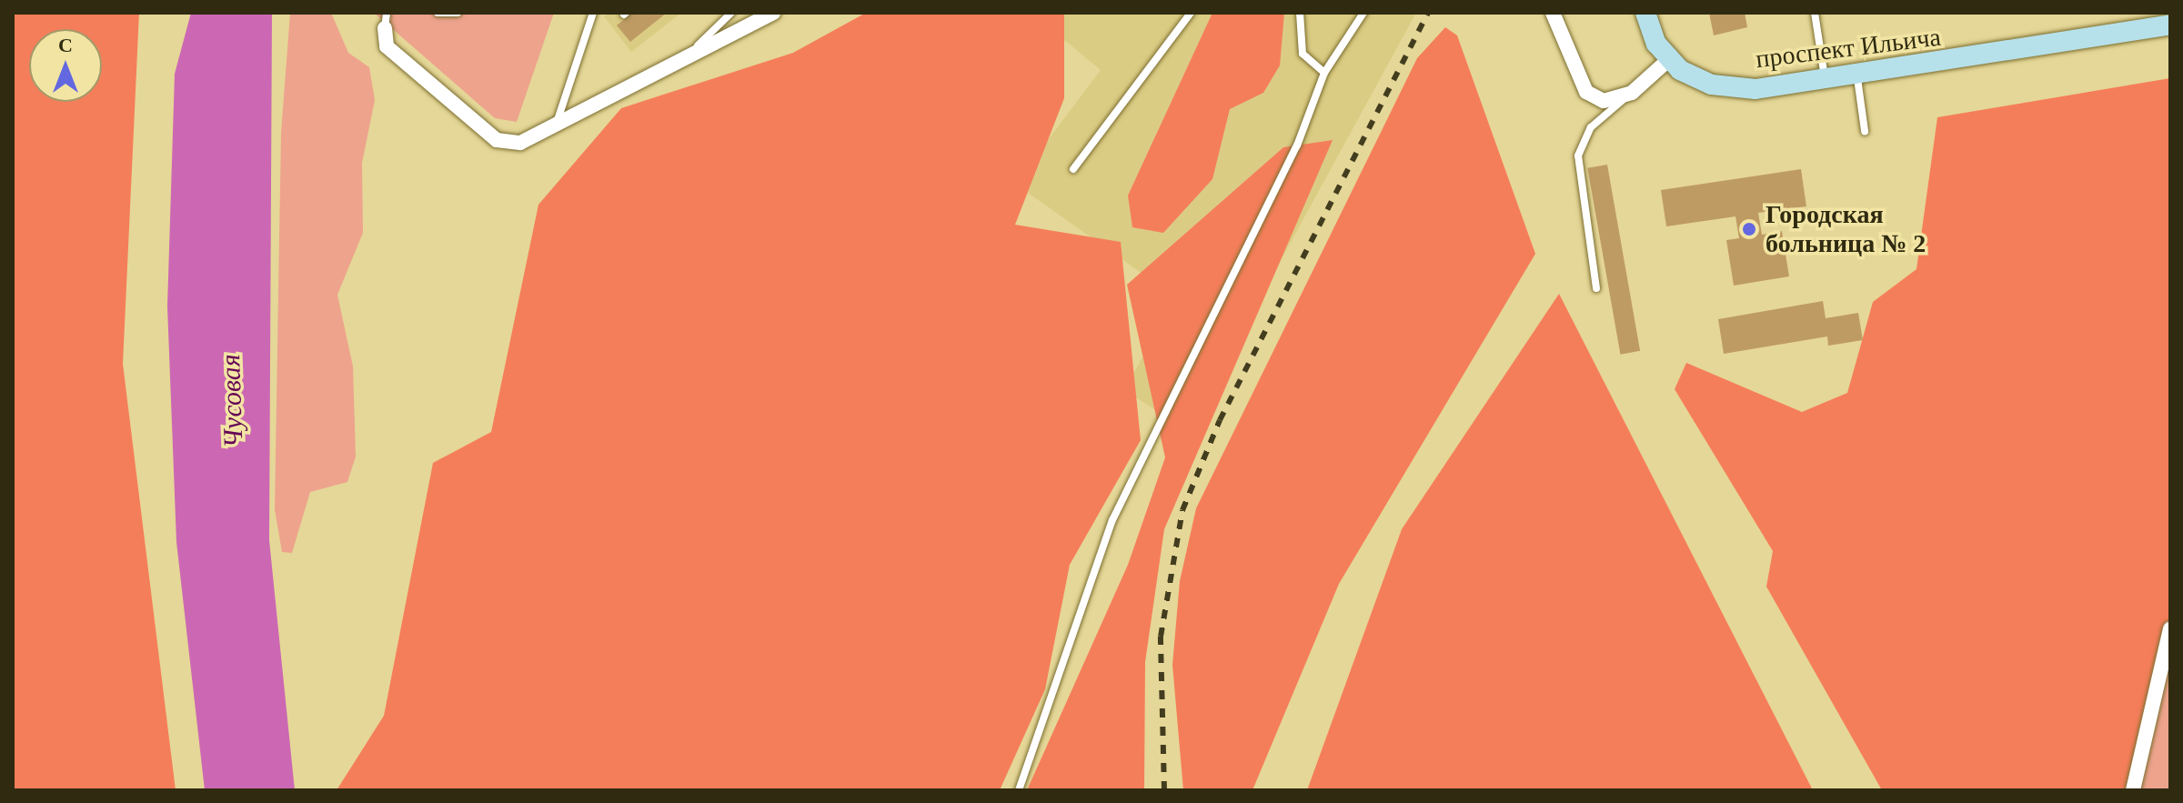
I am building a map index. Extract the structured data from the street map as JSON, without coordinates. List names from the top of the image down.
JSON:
{
  "streets": {
    "street": ["проспект Ильича"]
  },
  "water": ["Чусовая"],
  "places": ["Городская больница № 2"],
  "north": "top"
}
